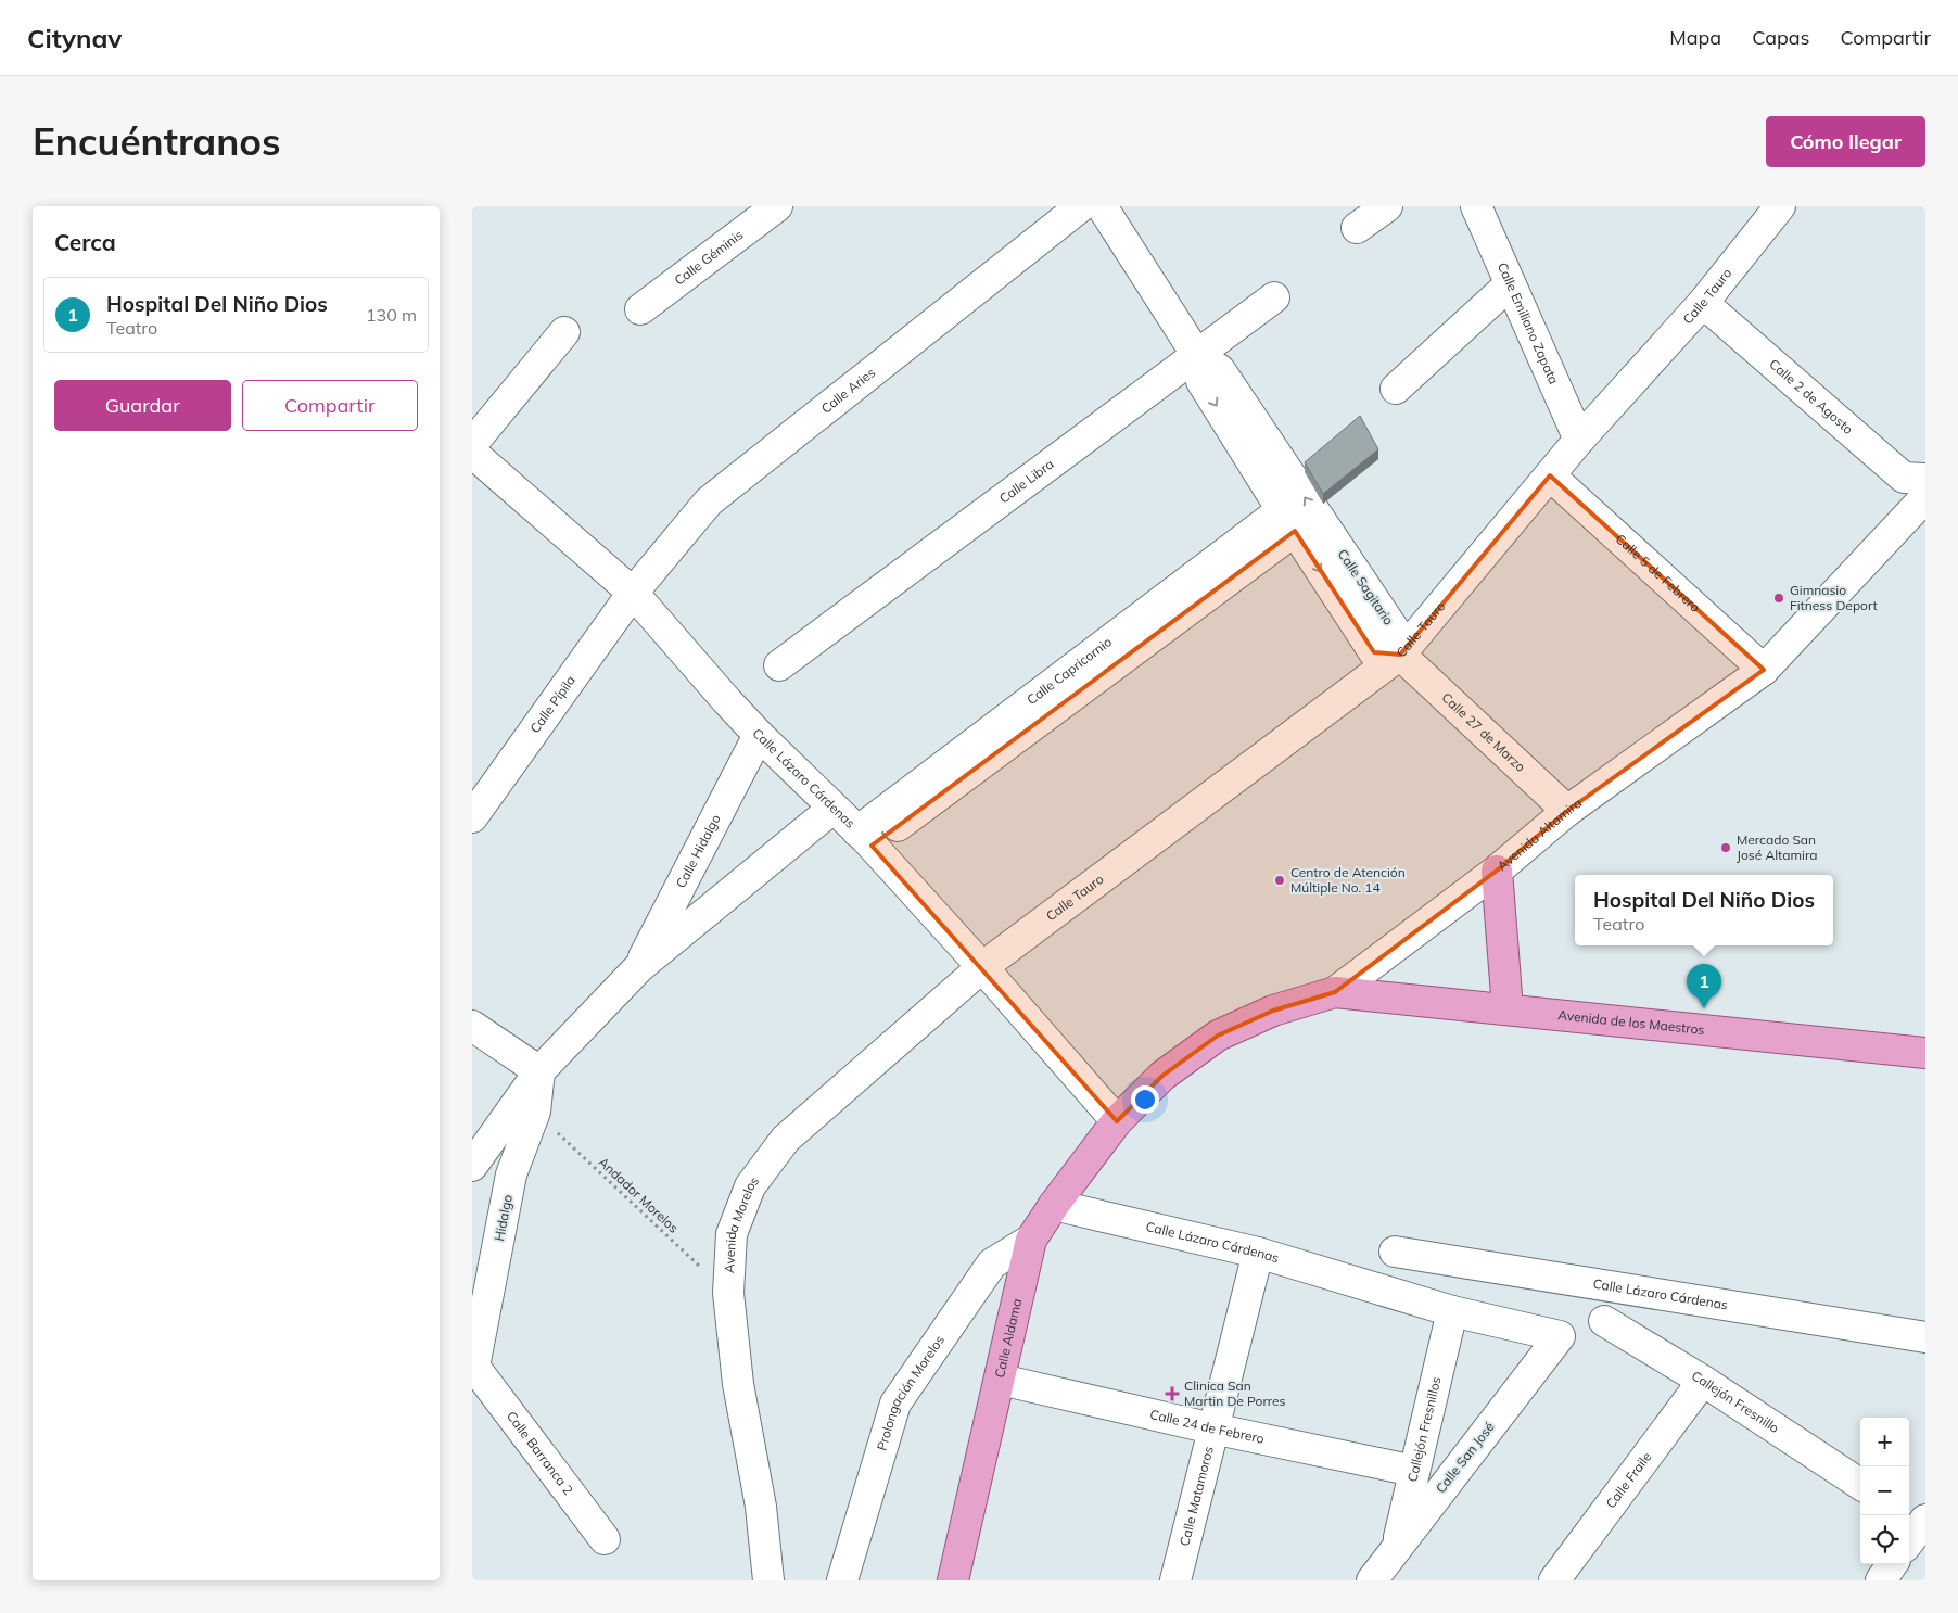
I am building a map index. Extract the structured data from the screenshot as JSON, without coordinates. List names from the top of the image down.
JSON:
{
  "streets": {
    "main road": ["Avenida Altamira", "Avenida de los Maestros", "Calle Aldama"],
    "street": [
      "Calle Géminis",
      "Calle Tauro",
      "Calle Emiliano Zapata",
      "Calle Aries",
      "Calle 2 de Agosto",
      "Calle Libra",
      "Calle 5 de Febrero",
      "Calle Sagitario",
      "Calle Capricornio",
      "Calle Pípila",
      "Calle 27 de Marzo",
      "Calle Lázaro Cárdenas",
      "Calle Hidalgo",
      "Hidalgo",
      "Avenida Morelos",
      "Prolongación Morelos",
      "Callejón Fresnillo",
      "Calle 24 de Febrero",
      "Callejón Fresnillos",
      "Calle Barranca 2",
      "Calle San José",
      "Calle Fraile",
      "Calle Matamoros"
    ],
    "path": ["Andador Morelos"]
  },
  "crossings": [
    ["Calle Tauro", "Calle Emiliano Zapata"],
    ["Calle Tauro", "Calle 2 de Agosto"],
    ["Calle Tauro", "Calle 5 de Febrero"],
    ["Calle Tauro", "Calle Sagitario"],
    ["Calle Tauro", "Calle 27 de Marzo"],
    ["Calle Tauro", "Calle Lázaro Cárdenas"],
    ["Calle Tauro", "Avenida Morelos"],
    ["Calle Aries", "Calle Pípila"],
    ["Calle Aries", "Calle Lázaro Cárdenas"],
    ["Calle Libra", "Calle Sagitario"],
    ["Calle 5 de Febrero", "Avenida Altamira"],
    ["Calle Sagitario", "Calle Capricornio"],
    ["Calle Sagitario", "Calle 27 de Marzo"],
    ["Calle Capricornio", "Calle Lázaro Cárdenas"],
    ["Calle Pípila", "Calle Lázaro Cárdenas"],
    ["Calle 27 de Marzo", "Avenida Altamira"],
    ["Calle Lázaro Cárdenas", "Avenida Altamira"],
    ["Calle Lázaro Cárdenas", "Calle Hidalgo"],
    ["Calle Lázaro Cárdenas", "Avenida Morelos"],
    ["Calle Lázaro Cárdenas", "Calle Aldama"],
    ["Calle Lázaro Cárdenas", "Callejón Fresnillos"],
    ["Calle Lázaro Cárdenas", "Calle San José"],
    ["Calle Lázaro Cárdenas", "Calle Matamoros"],
    ["Avenida Altamira", "Avenida de los Maestros"],
    ["Avenida Altamira", "Calle Aldama"],
    ["Calle Hidalgo", "Hidalgo"],
    ["Andador Morelos", "Hidalgo"],
    ["Andador Morelos", "Avenida Morelos"],
    ["Hidalgo", "Calle Barranca 2"],
    ["Calle Aldama", "Prolongación Morelos"],
    ["Calle Aldama", "Calle 24 de Febrero"],
    ["Callejón Fresnillo", "Calle Fraile"],
    ["Calle 24 de Febrero", "Callejón Fresnillos"],
    ["Calle 24 de Febrero", "Calle Matamoros"],
    ["Callejón Fresnillos", "Calle San José"]
  ],
  "places": {
    "other": ["Gimnasio Fitness Deport", "Mercado San José Altamira", "Centro de Atención Múltiple No. 14"],
    "health": ["Clinica San Martin De Porres"]
  },
  "page": {
    "header": "Citynav",
    "nav": ["Mapa", "Capas", "Compartir"],
    "buttons": [
      "Cómo llegar",
      ["Guardar", "Compartir"]
    ],
    "title": "Encuéntranos",
    "heading": "Cerca",
    "list": [
      {
        "mark": "1",
        "name": "Hospital Del Niño Dios",
        "note": "Teatro",
        "value": "130 m"
      }
    ],
    "popup": ["Hospital Del Niño Dios", "Teatro"],
    "pins": "1",
    "map_buttons": ["+", "−"]
  }
}
